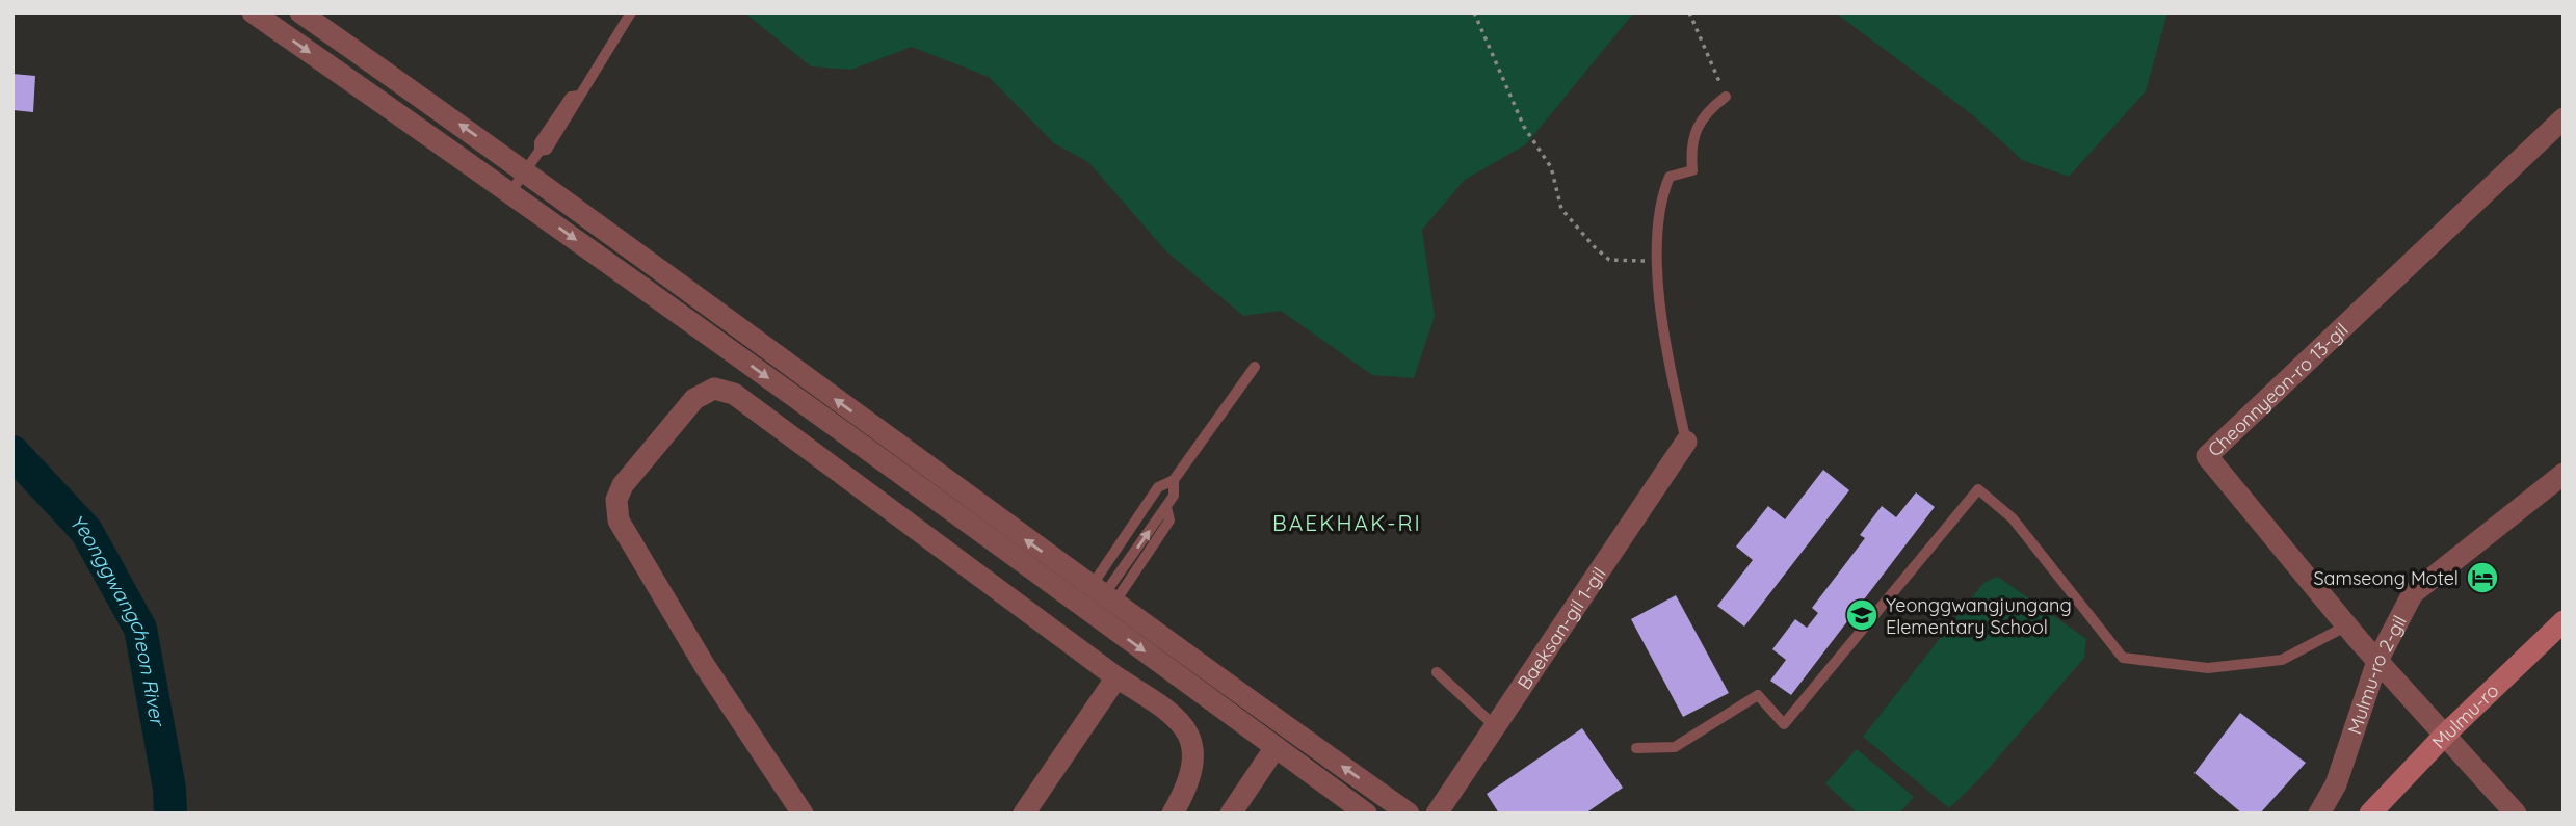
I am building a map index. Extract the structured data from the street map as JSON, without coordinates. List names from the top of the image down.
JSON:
{
  "streets": {
    "main road": ["Mulmu-ro"],
    "street": ["Cheonnyeon-ro 13-gil", "Baeksan-gil 1-gil", "Mulmu-ro 2-gil"]
  },
  "crossings": [
    ["Cheonnyeon-ro 13-gil", "Mulmu-ro 2-gil"],
    ["Cheonnyeon-ro 13-gil", "Mulmu-ro"]
  ],
  "districts": ["BAEKHAK-RI"],
  "water": ["Yeonggwangcheon River"],
  "places": {
    "hotel": ["Samseong Motel"],
    "school or university": ["Yeonggwangjungang Elementary School"]
  }
}
